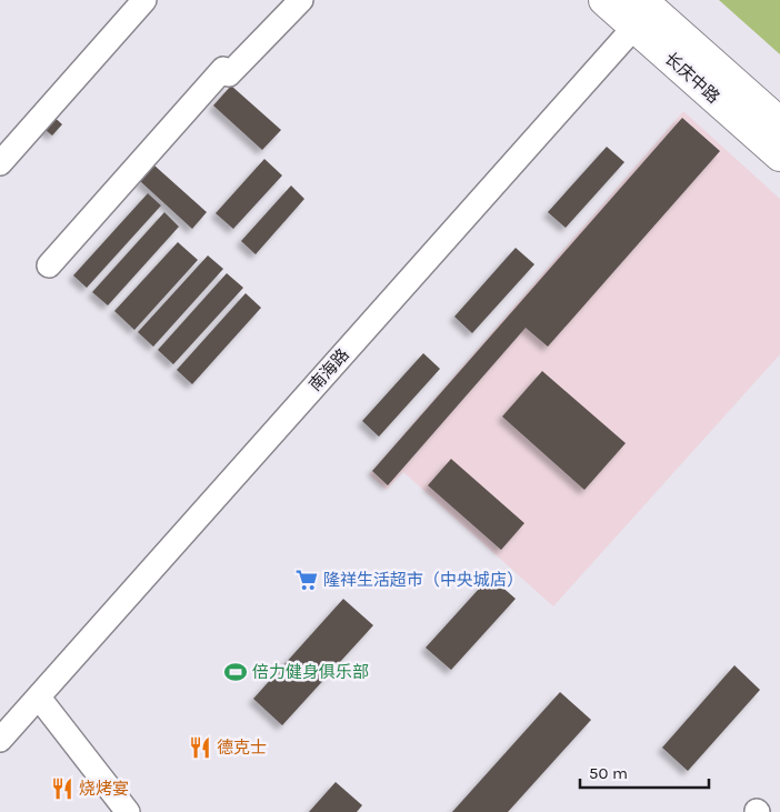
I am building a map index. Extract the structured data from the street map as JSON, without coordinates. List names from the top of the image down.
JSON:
{
  "streets": {
    "main road": ["长庆中路"],
    "street": ["南海路"]
  },
  "crossings": [
    ["长庆中路", "南海路"]
  ],
  "places": {
    "supermarket": ["隆祥生活超市（中央城店）"],
    "sports": ["倍力健身俱乐部"],
    "restaurant": ["德克士", "烧烤宴"]
  },
  "scale_bar": "50 m"
}
